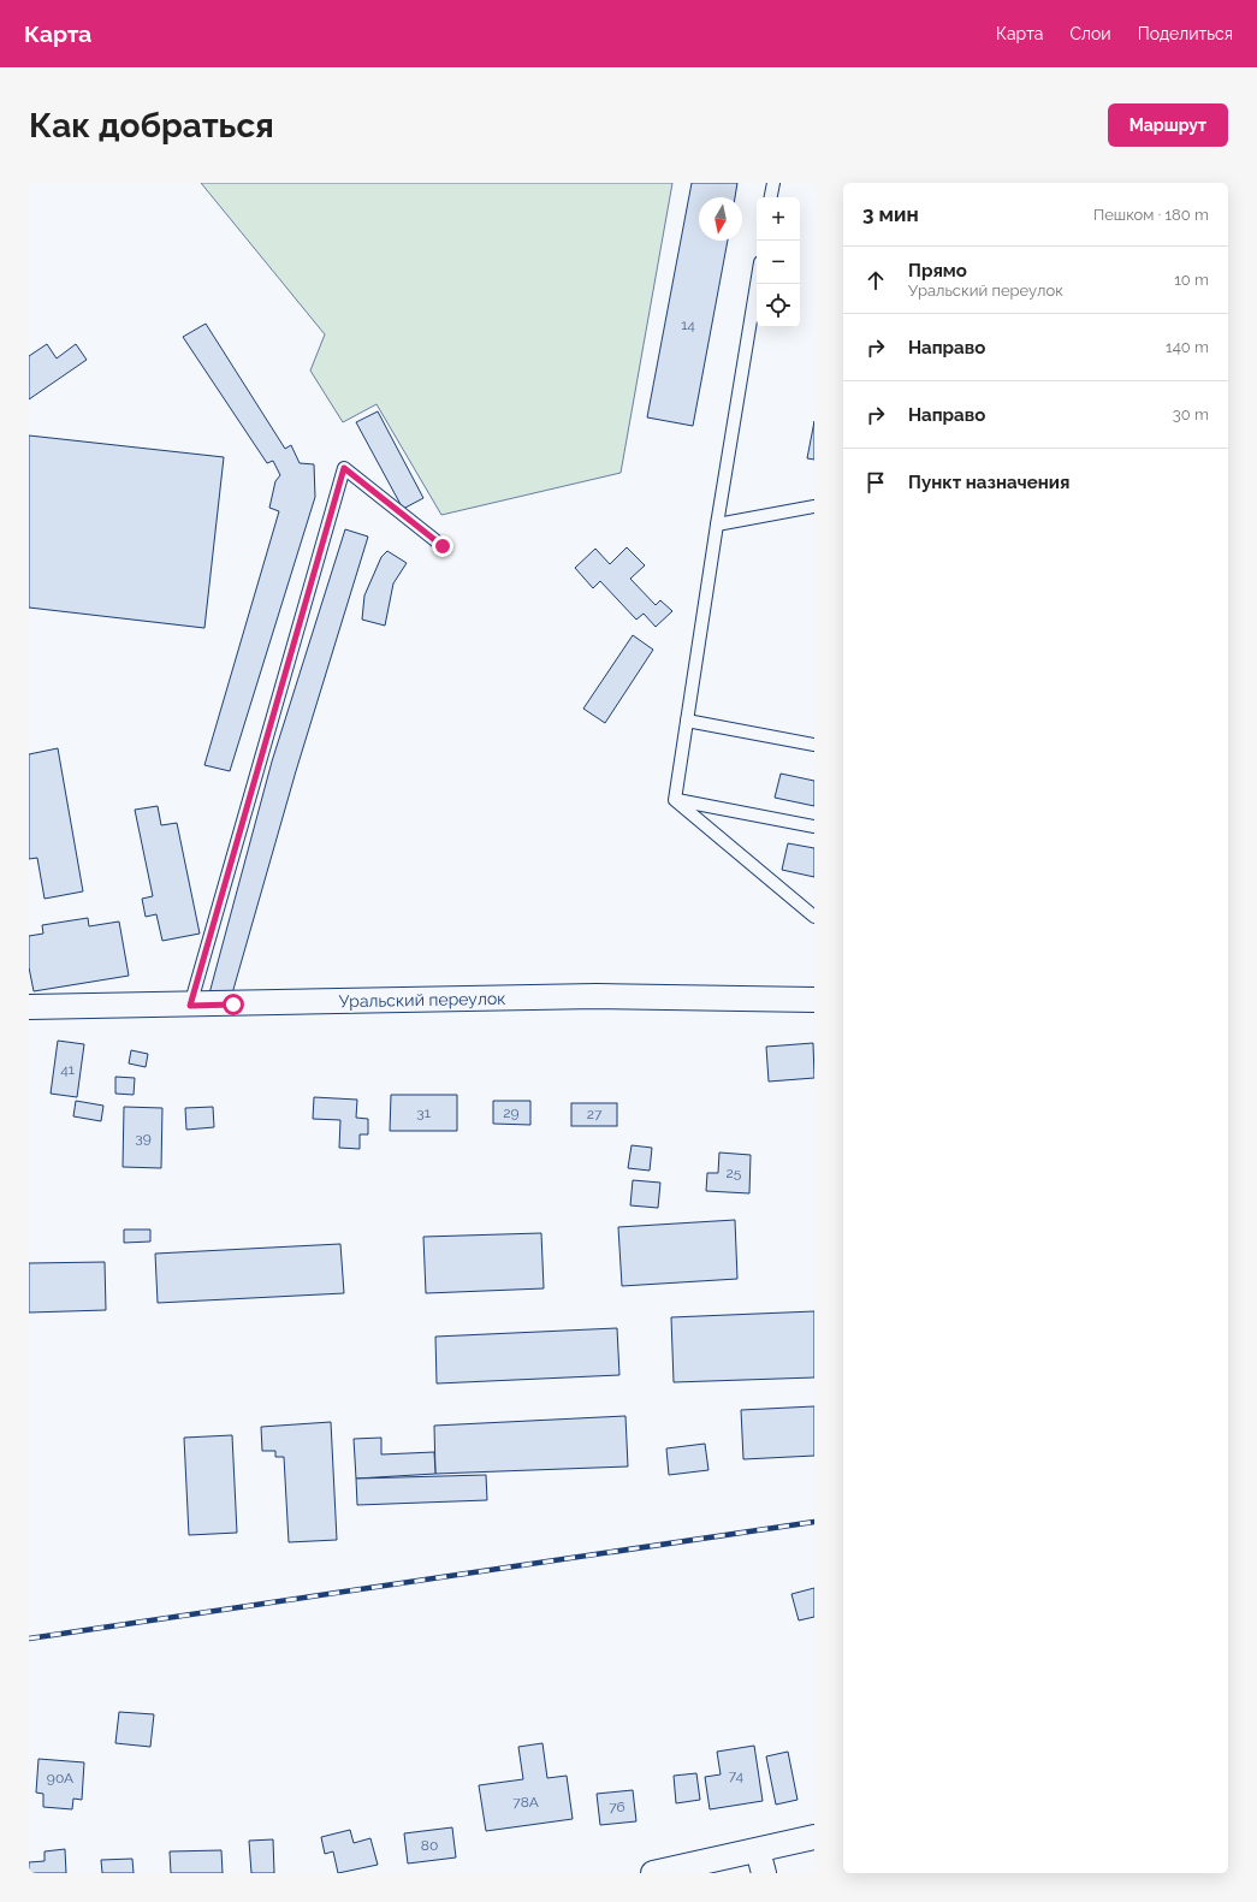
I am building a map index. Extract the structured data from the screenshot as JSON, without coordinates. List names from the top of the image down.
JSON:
{
  "streets": {
    "street": ["Уральский переулок"]
  },
  "house_numbers": [
    "14",
    "41",
    "31",
    "29",
    "27",
    "39",
    "25",
    "74",
    "90А",
    "78А",
    "76",
    "80"
  ],
  "north": "bottom",
  "page": {
    "header": "Карта",
    "nav": ["Карта", "Слои", "Поделиться"],
    "buttons": "Маршрут",
    "title": "Как добраться",
    "heading": ["3 мин", "Пешком · 180 m"],
    "map_buttons": ["+", "−"],
    "list": [
      ["Прямо", "Уральский переулок", "10 m"],
      ["Направо", "140 m"],
      ["Направо", "30 m"],
      "Пункт назначения"
    ]
  }
}
